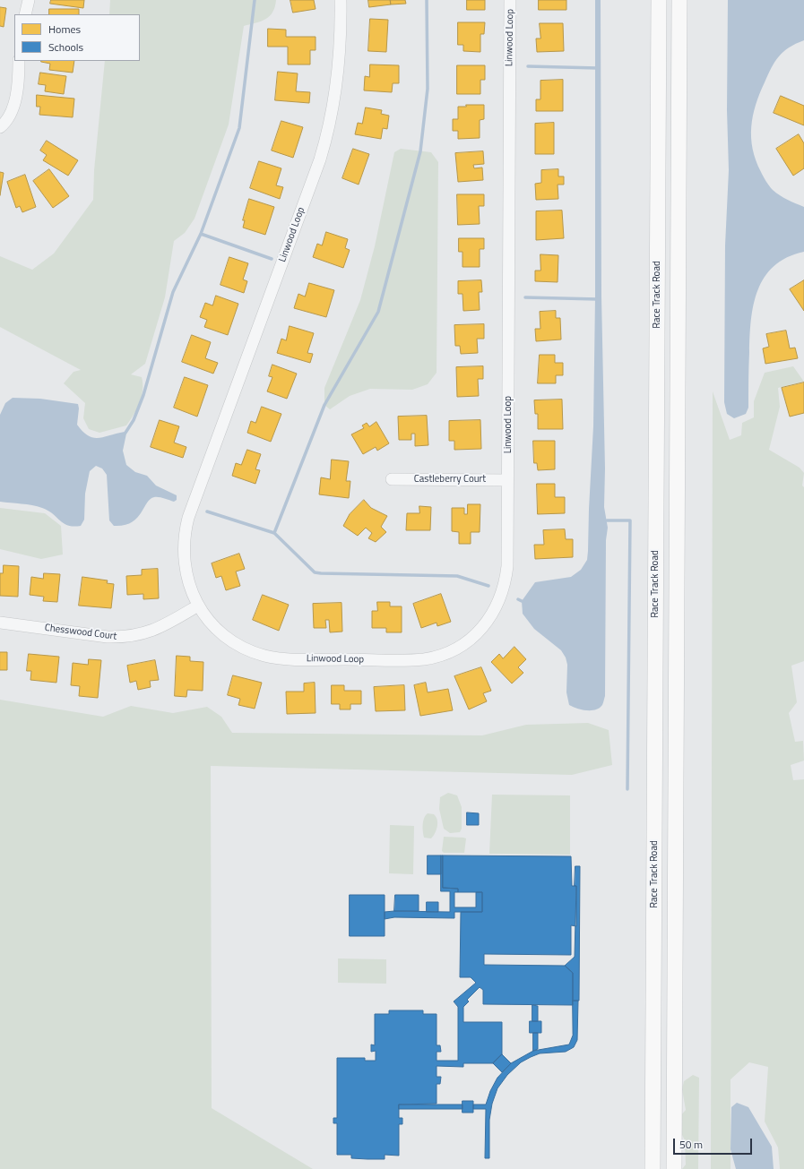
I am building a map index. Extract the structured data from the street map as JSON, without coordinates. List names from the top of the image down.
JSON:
{
  "streets": {
    "main road": ["Race Track Road"],
    "street": ["Linwood Loop", "Castleberry Court", "Chesswood Court"]
  },
  "crossings": [
    ["Linwood Loop", "Castleberry Court"],
    ["Linwood Loop", "Chesswood Court"]
  ],
  "legend": ["Homes", "Schools"],
  "scale_bar": "50 m"
}
